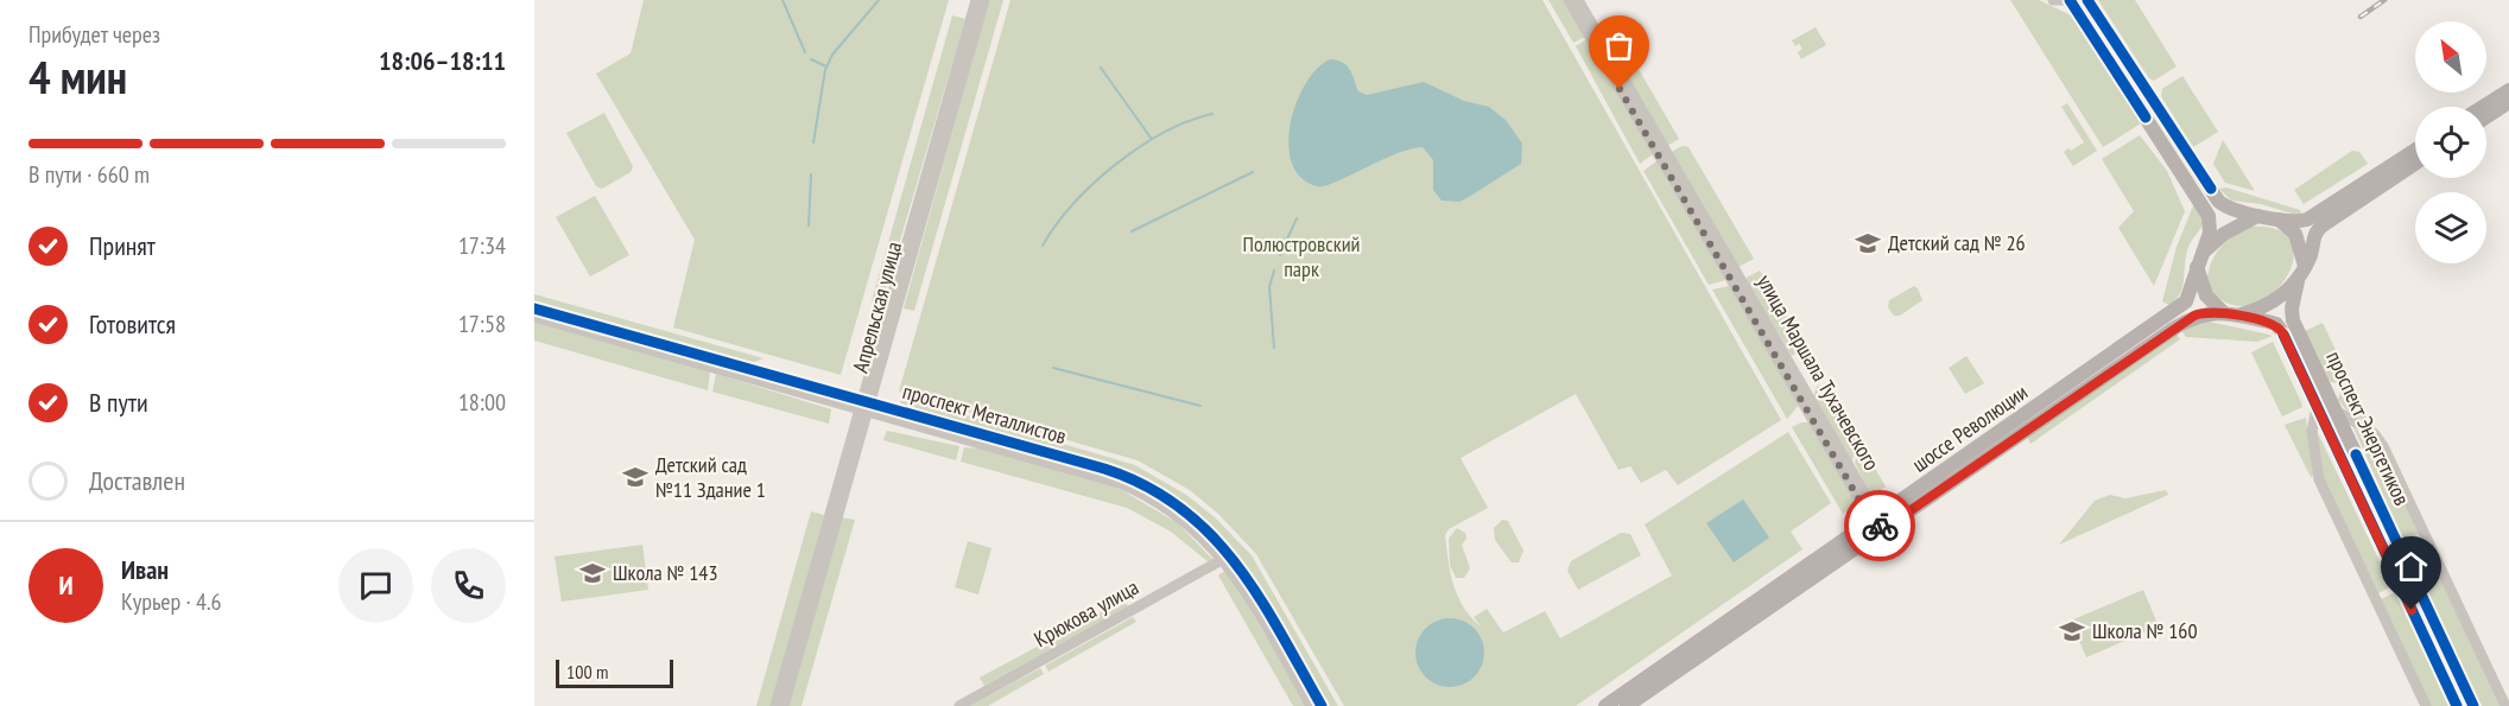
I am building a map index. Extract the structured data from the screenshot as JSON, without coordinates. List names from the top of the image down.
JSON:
{
  "streets": {
    "main road": ["шоссе Революции", "проспект Энергетиков"],
    "street": [
      "Апрельская улица",
      "улица Маршала Тухачевского",
      "проспект Металлистов",
      "Крюкова улица"
    ]
  },
  "crossings": [
    ["Апрельская улица", "проспект Металлистов"],
    ["улица Маршала Тухачевского", "шоссе Революции"],
    ["проспект Металлистов", "Крюкова улица"],
    ["шоссе Революции", "проспект Энергетиков"]
  ],
  "parks": ["Полюстровский парк"],
  "places": {
    "school or university": [
      "Детский сад № 26",
      "Детский сад №11 Здание 1",
      "Школа № 143",
      "Школа № 160"
    ]
  },
  "scale_bar": "100 m",
  "north": "top left",
  "page": {
    "heading": ["4 мин", "Прибудет через", "18:06–18:11"],
    "panel": ["Иван", "Курьер · 4.6"],
    "bar": "В пути · 660 m",
    "list": [
      ["Принят", "17:34"],
      ["Готовится", "17:58"],
      ["В пути", "18:00"],
      "Доставлен"
    ],
    "round": "И",
    "scale": "100 m"
  }
}
